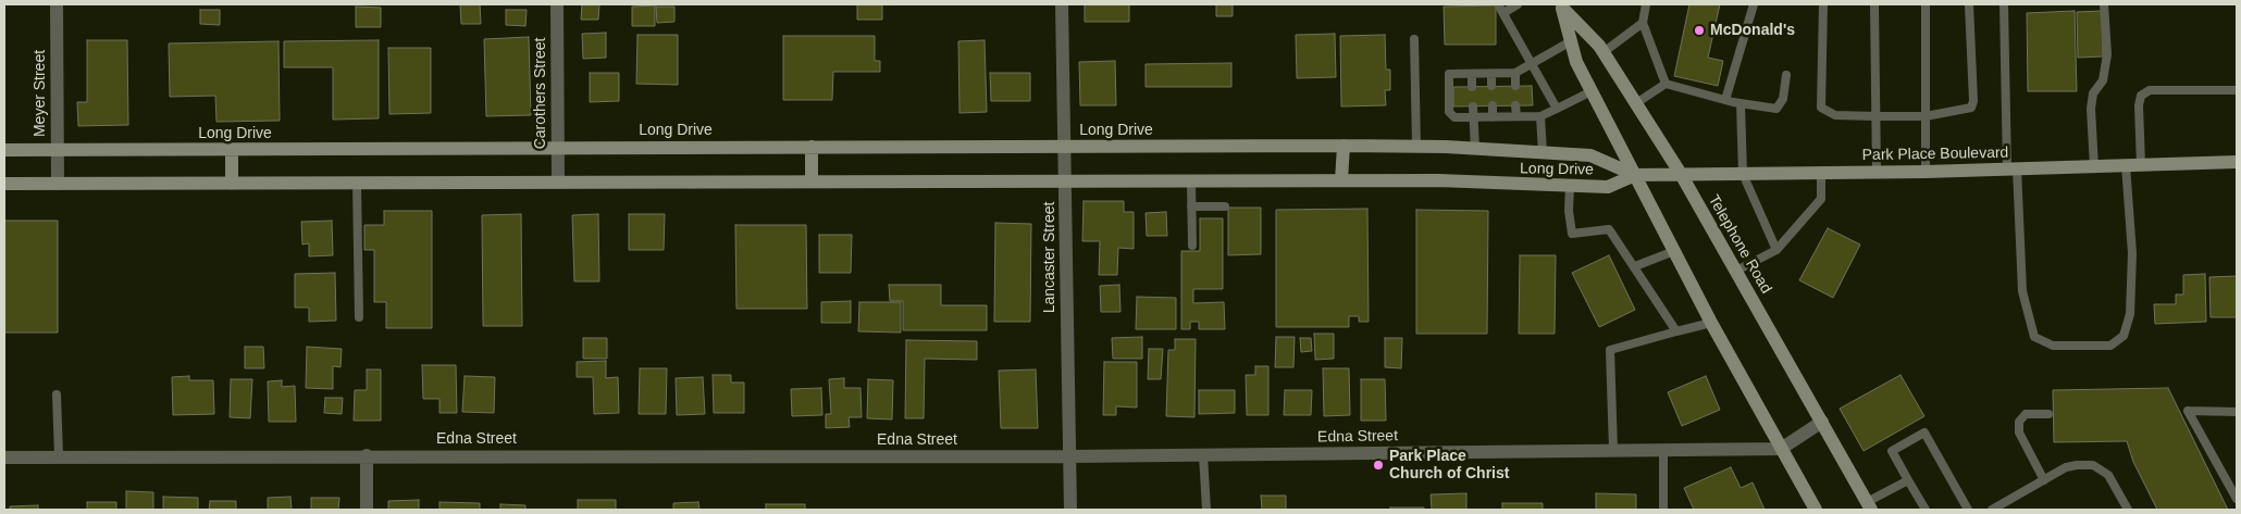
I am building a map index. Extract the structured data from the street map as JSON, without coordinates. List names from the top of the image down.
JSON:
{
  "streets": {
    "main road": ["Long Drive", "Park Place Boulevard", "Telephone Road"],
    "street": [
      "Meyer Street",
      "Carothers Street",
      "Lancaster Street",
      "Edna Street"
    ]
  },
  "crossings": [
    ["Meyer Street", "Long Drive"],
    ["Carothers Street", "Long Drive"],
    ["Long Drive", "Park Place Boulevard"],
    ["Long Drive", "Telephone Road"],
    ["Long Drive", "Lancaster Street"],
    ["Park Place Boulevard", "Telephone Road"],
    ["Telephone Road", "Edna Street"],
    ["Lancaster Street", "Edna Street"]
  ],
  "places": ["McDonald's", "Park Place Church of Christ"]
}
